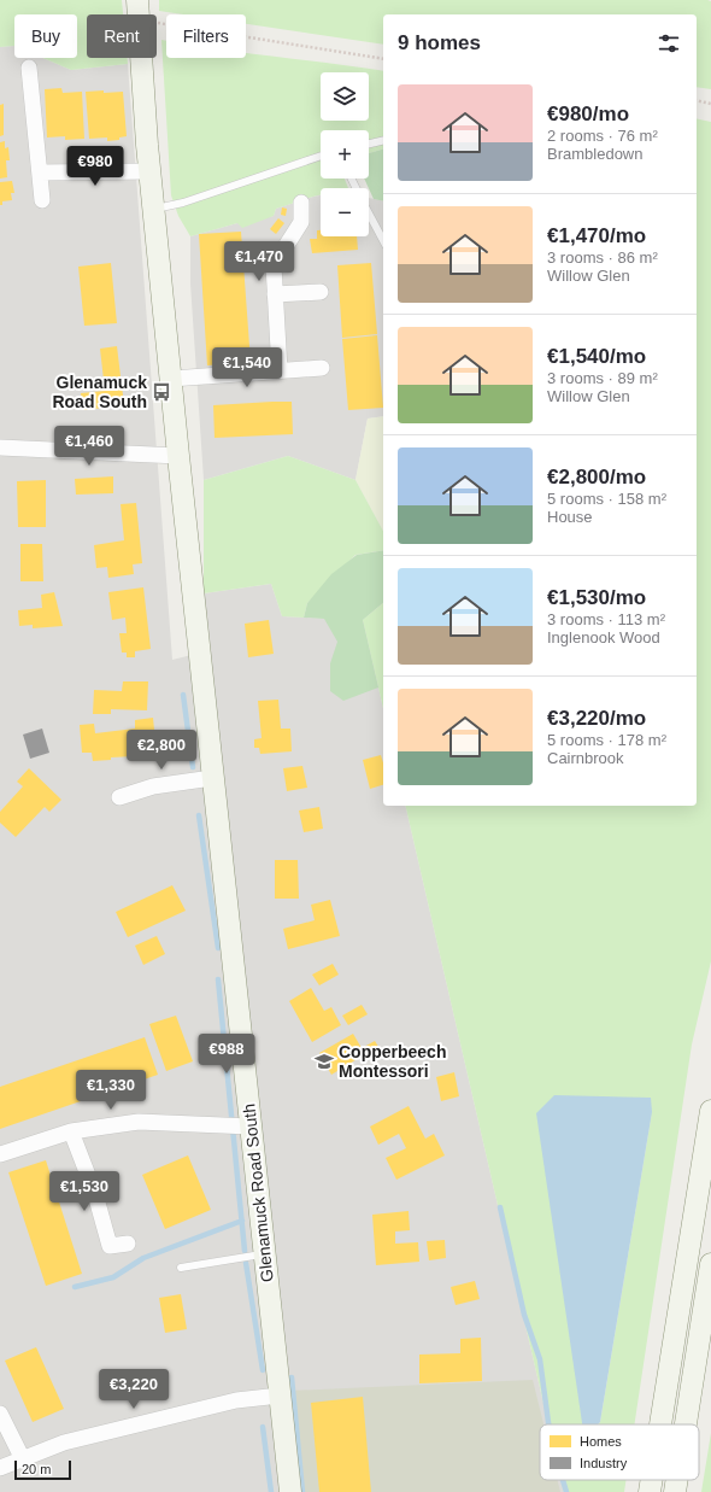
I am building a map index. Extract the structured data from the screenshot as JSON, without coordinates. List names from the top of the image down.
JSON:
{
  "streets": {
    "street": ["Glenamuck Road South"]
  },
  "places": {
    "bus stop": ["Glenamuck Road South"],
    "school or university": ["Copperbeech Montessori"]
  },
  "legend": ["Homes", "Industry"],
  "scale_bar": "20 m",
  "page": {
    "chip": ["Buy", "Rent", "Filters"],
    "heading": "9 homes",
    "map_buttons": ["+", "−"],
    "list": [
      {
        "name": "€980/mo",
        "note": "2 rooms · 76 m² · Brambledown"
      },
      {
        "name": "€1,470/mo",
        "note": "3 rooms · 86 m² · Willow Glen"
      },
      {
        "name": "€1,540/mo",
        "note": "3 rooms · 89 m² · Willow Glen"
      },
      {
        "name": "€2,800/mo",
        "note": "5 rooms · 158 m² · House"
      },
      {
        "name": "€1,530/mo",
        "note": "3 rooms · 113 m² · Inglenook Wood"
      },
      {
        "name": "€3,220/mo",
        "note": "5 rooms · 178 m² · Cairnbrook"
      }
    ],
    "price": [
      "€980",
      "€1,470",
      "€1,540",
      "€1,460",
      "€2,800",
      "€988",
      "€1,330",
      "€1,530",
      "€3,220"
    ],
    "scale": "20 m"
  }
}
